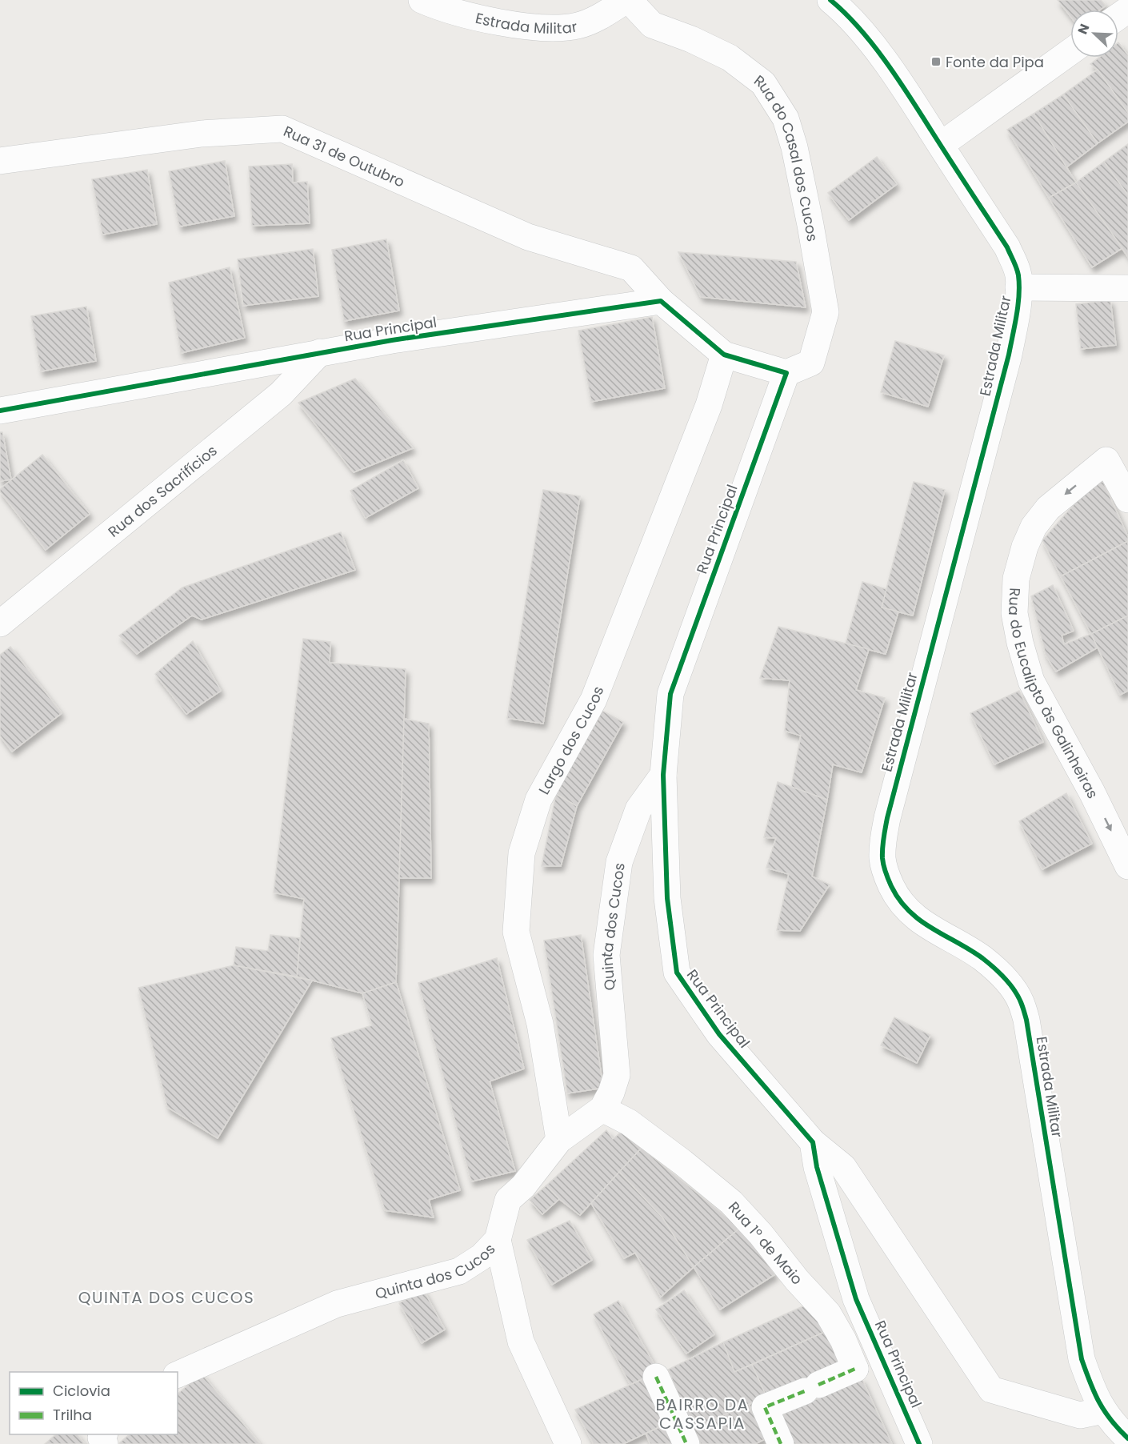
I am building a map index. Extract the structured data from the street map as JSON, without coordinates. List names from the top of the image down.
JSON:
{
  "streets": {
    "street": [
      "Estrada Militar",
      "Rua 31 de Outubro",
      "Rua do Casal dos Cucos",
      "Rua Principal",
      "Rua dos Sacrifícios",
      "Rua do Eucalipto às Galinheiras",
      "Largo dos Cucos",
      "Quinta dos Cucos",
      "Rua 1º de Maio"
    ]
  },
  "crossings": [
    ["Estrada Militar", "Rua do Casal dos Cucos"],
    ["Rua 31 de Outubro", "Rua Principal"],
    ["Rua do Casal dos Cucos", "Rua Principal"],
    ["Rua Principal", "Rua dos Sacrifícios"],
    ["Rua Principal", "Quinta dos Cucos"],
    ["Largo dos Cucos", "Quinta dos Cucos"],
    ["Quinta dos Cucos", "Rua 1º de Maio"]
  ],
  "districts": ["QUINTA DOS CUCOS", "BAIRRO DA CASSAPIA"],
  "places": {
    "transit": ["Fonte da Pipa"]
  },
  "legend": ["Ciclovia", "Trilha"],
  "north": "top left"
}
